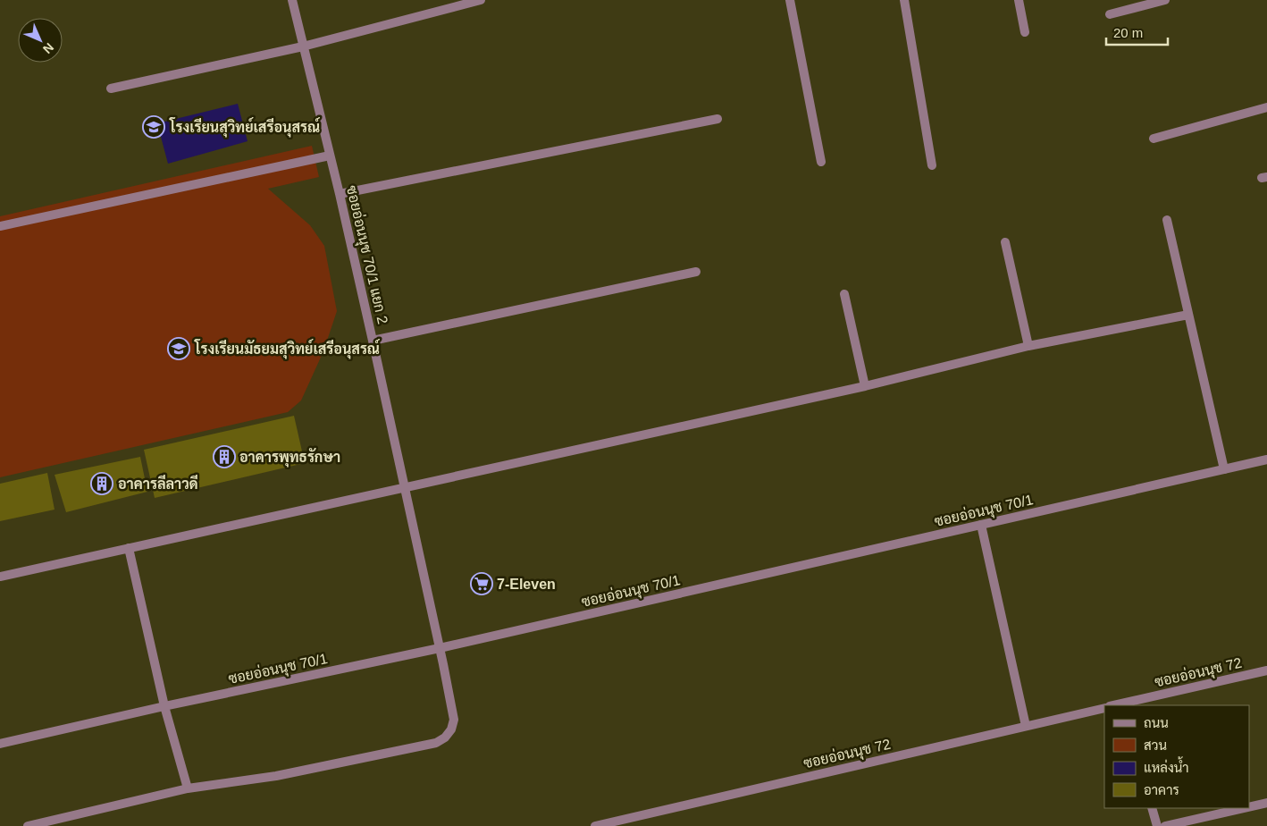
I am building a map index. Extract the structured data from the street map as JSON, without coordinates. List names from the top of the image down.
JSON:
{
  "streets": {
    "street": ["ซอยอ่อนนุช 70/1 แยก 2", "ซอยอ่อนนุช 70/1", "ซอยอ่อนนุช 72"]
  },
  "crossings": [
    ["ซอยอ่อนนุช 70/1 แยก 2", "ซอยอ่อนนุช 70/1"]
  ],
  "places": {
    "school or university": ["โรงเรียนสุวิทย์เสรีอนุสรณ์", "โรงเรียนมัธยมสุวิทย์เสรีอนุสรณ์"],
    "building": ["อาคารพุทธรักษา", "อาคารลีลาวดี"],
    "supermarket": ["7-Eleven"]
  },
  "legend": [
    "ถนน",
    "สวน",
    "แหล่งน้ำ",
    "อาคาร"
  ],
  "scale_bar": "20 m",
  "north": "bottom right"
}
